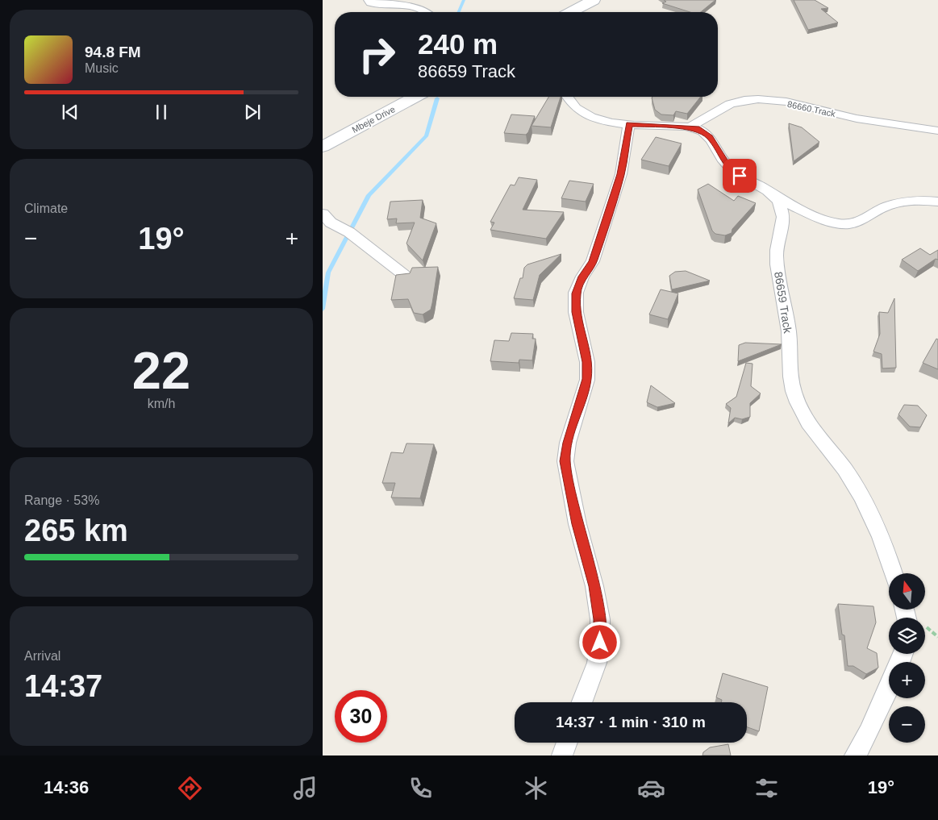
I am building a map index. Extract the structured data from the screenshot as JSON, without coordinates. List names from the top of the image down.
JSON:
{
  "streets": {
    "street": ["86660 Track", "Mbeje Drive", "86659 Track"]
  },
  "north": "top",
  "page": {
    "turn": ["240 m", "86659 Track"],
    "song": ["94.8 FM", "Music"],
    "tile": [
      "Climate",
      ["22", "km/h"],
      ["Range · 53%", "265 km"],
      ["Arrival", "14:37"]
    ],
    "heat": ["−", "19°", "+"],
    "map_buttons": ["+", "−"],
    "limit": "30",
    "trip": "14:37 · 1 min · 310 m",
    "tabs": ["14:36", "19°"]
  }
}
